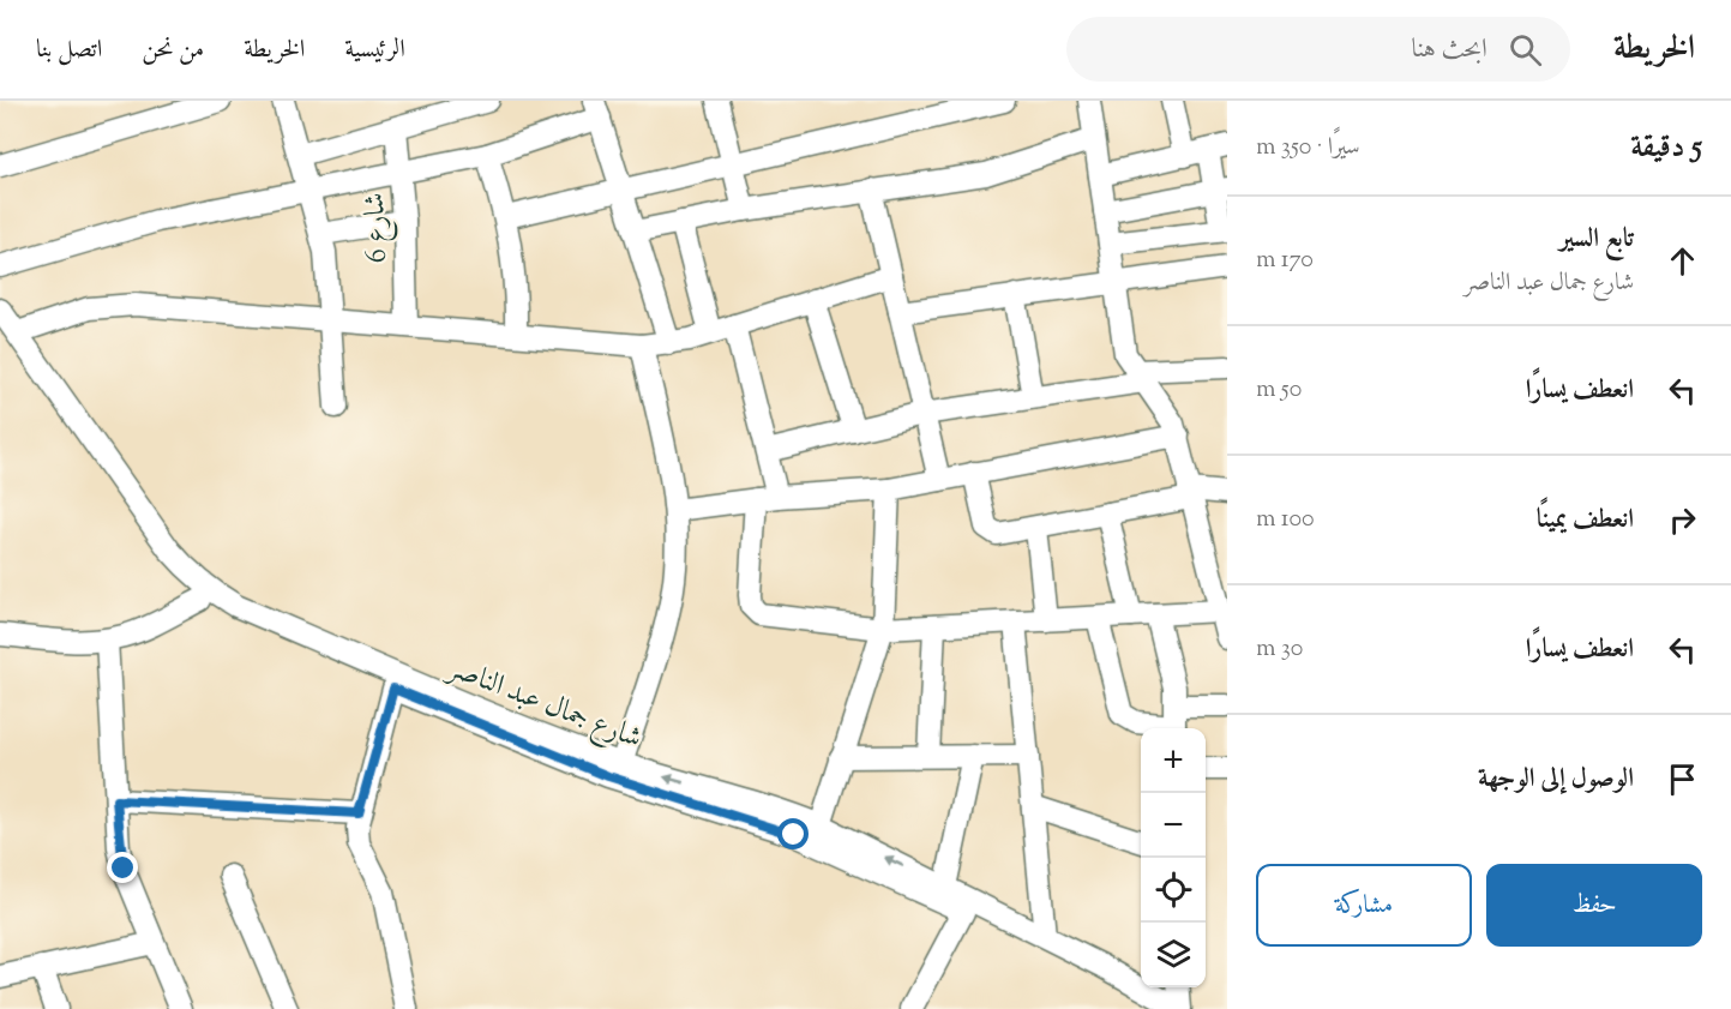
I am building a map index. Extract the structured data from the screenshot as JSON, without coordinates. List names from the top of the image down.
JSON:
{
  "streets": {
    "street": ["شارع 6", "شارع جمال عبد الناصر"]
  },
  "page": {
    "header": "الخريطة",
    "search": "ابحث هنا",
    "nav": [
      "الرئيسية",
      "الخريطة",
      "من نحن",
      "اتصل بنا"
    ],
    "heading": ["5 دقيقة", "سيرًا · 350 m"],
    "list": [
      ["تابع السير", "شارع جمال عبد الناصر", "170 m"],
      ["انعطف يسارًا", "50 m"],
      ["انعطف يمينًا", "100 m"],
      ["انعطف يسارًا", "30 m"],
      "الوصول إلى الوجهة"
    ],
    "map_buttons": ["+", "−"],
    "buttons": ["حفظ", "مشاركة"]
  }
}
